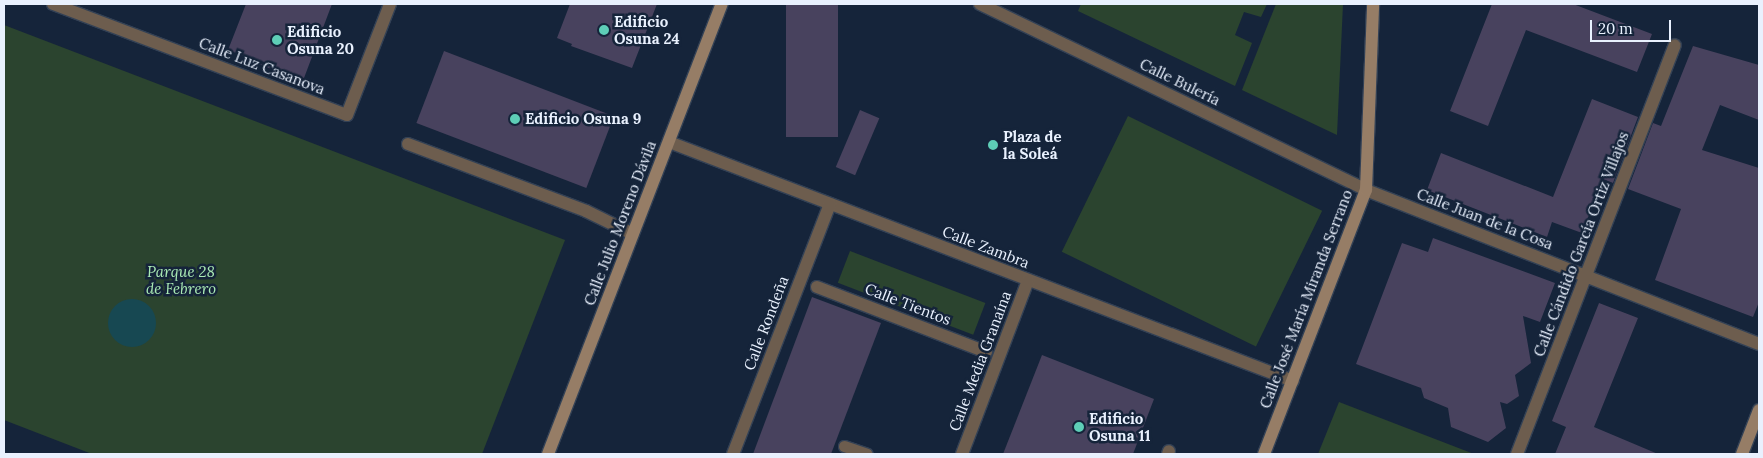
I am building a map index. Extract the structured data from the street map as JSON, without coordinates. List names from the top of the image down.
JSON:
{
  "streets": {
    "street": [
      "Calle Luz Casanova",
      "Calle Bulería",
      "Calle Juan de la Cosa",
      "Calle Julio Moreno Dávila",
      "Calle Cándido García Ortiz Villajos",
      "Calle Zambra",
      "Calle José María Miranda Serrano",
      "Calle Tientos",
      "Calle Rondeña",
      "Calle Media Granaína"
    ]
  },
  "crossings": [
    ["Calle Bulería", "Calle Juan de la Cosa"],
    ["Calle Bulería", "Calle José María Miranda Serrano"],
    ["Calle Juan de la Cosa", "Calle Cándido García Ortiz Villajos"],
    ["Calle Juan de la Cosa", "Calle José María Miranda Serrano"],
    ["Calle Julio Moreno Dávila", "Calle Zambra"],
    ["Calle Zambra", "Calle José María Miranda Serrano"],
    ["Calle Zambra", "Calle Rondeña"],
    ["Calle Zambra", "Calle Media Granaína"]
  ],
  "parks": ["Parque 28 de Febrero"],
  "places": [
    "Edificio Osuna 24",
    "Edificio Osuna 20",
    "Edificio Osuna 9",
    "Plaza de la Soleá",
    "Edificio Osuna 11"
  ],
  "scale_bar": "20 m"
}
